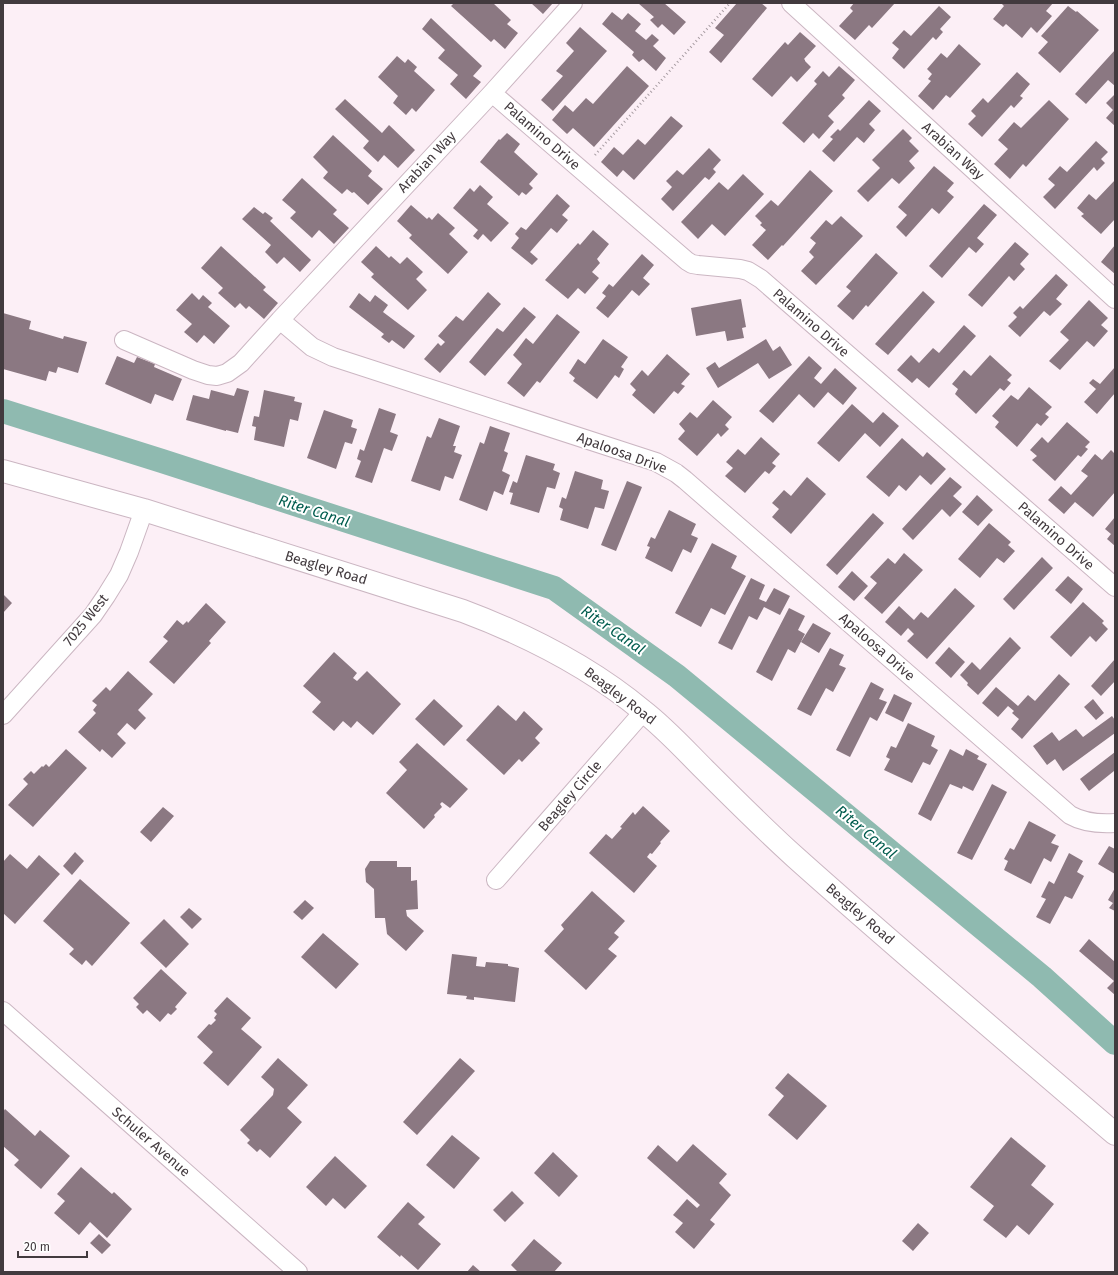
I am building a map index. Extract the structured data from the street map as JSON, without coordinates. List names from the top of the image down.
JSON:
{
  "streets": {
    "street": [
      "Palamino Drive",
      "Arabian Way",
      "Apaloosa Drive",
      "Beagley Road",
      "7025 West",
      "Beagley Circle",
      "Schuler Avenue"
    ]
  },
  "crossings": [
    ["Palamino Drive", "Arabian Way"],
    ["Arabian Way", "Apaloosa Drive"],
    ["Beagley Road", "7025 West"],
    ["Beagley Road", "Beagley Circle"]
  ],
  "water": ["Riter Canal"],
  "scale_bar": "20 m"
}
